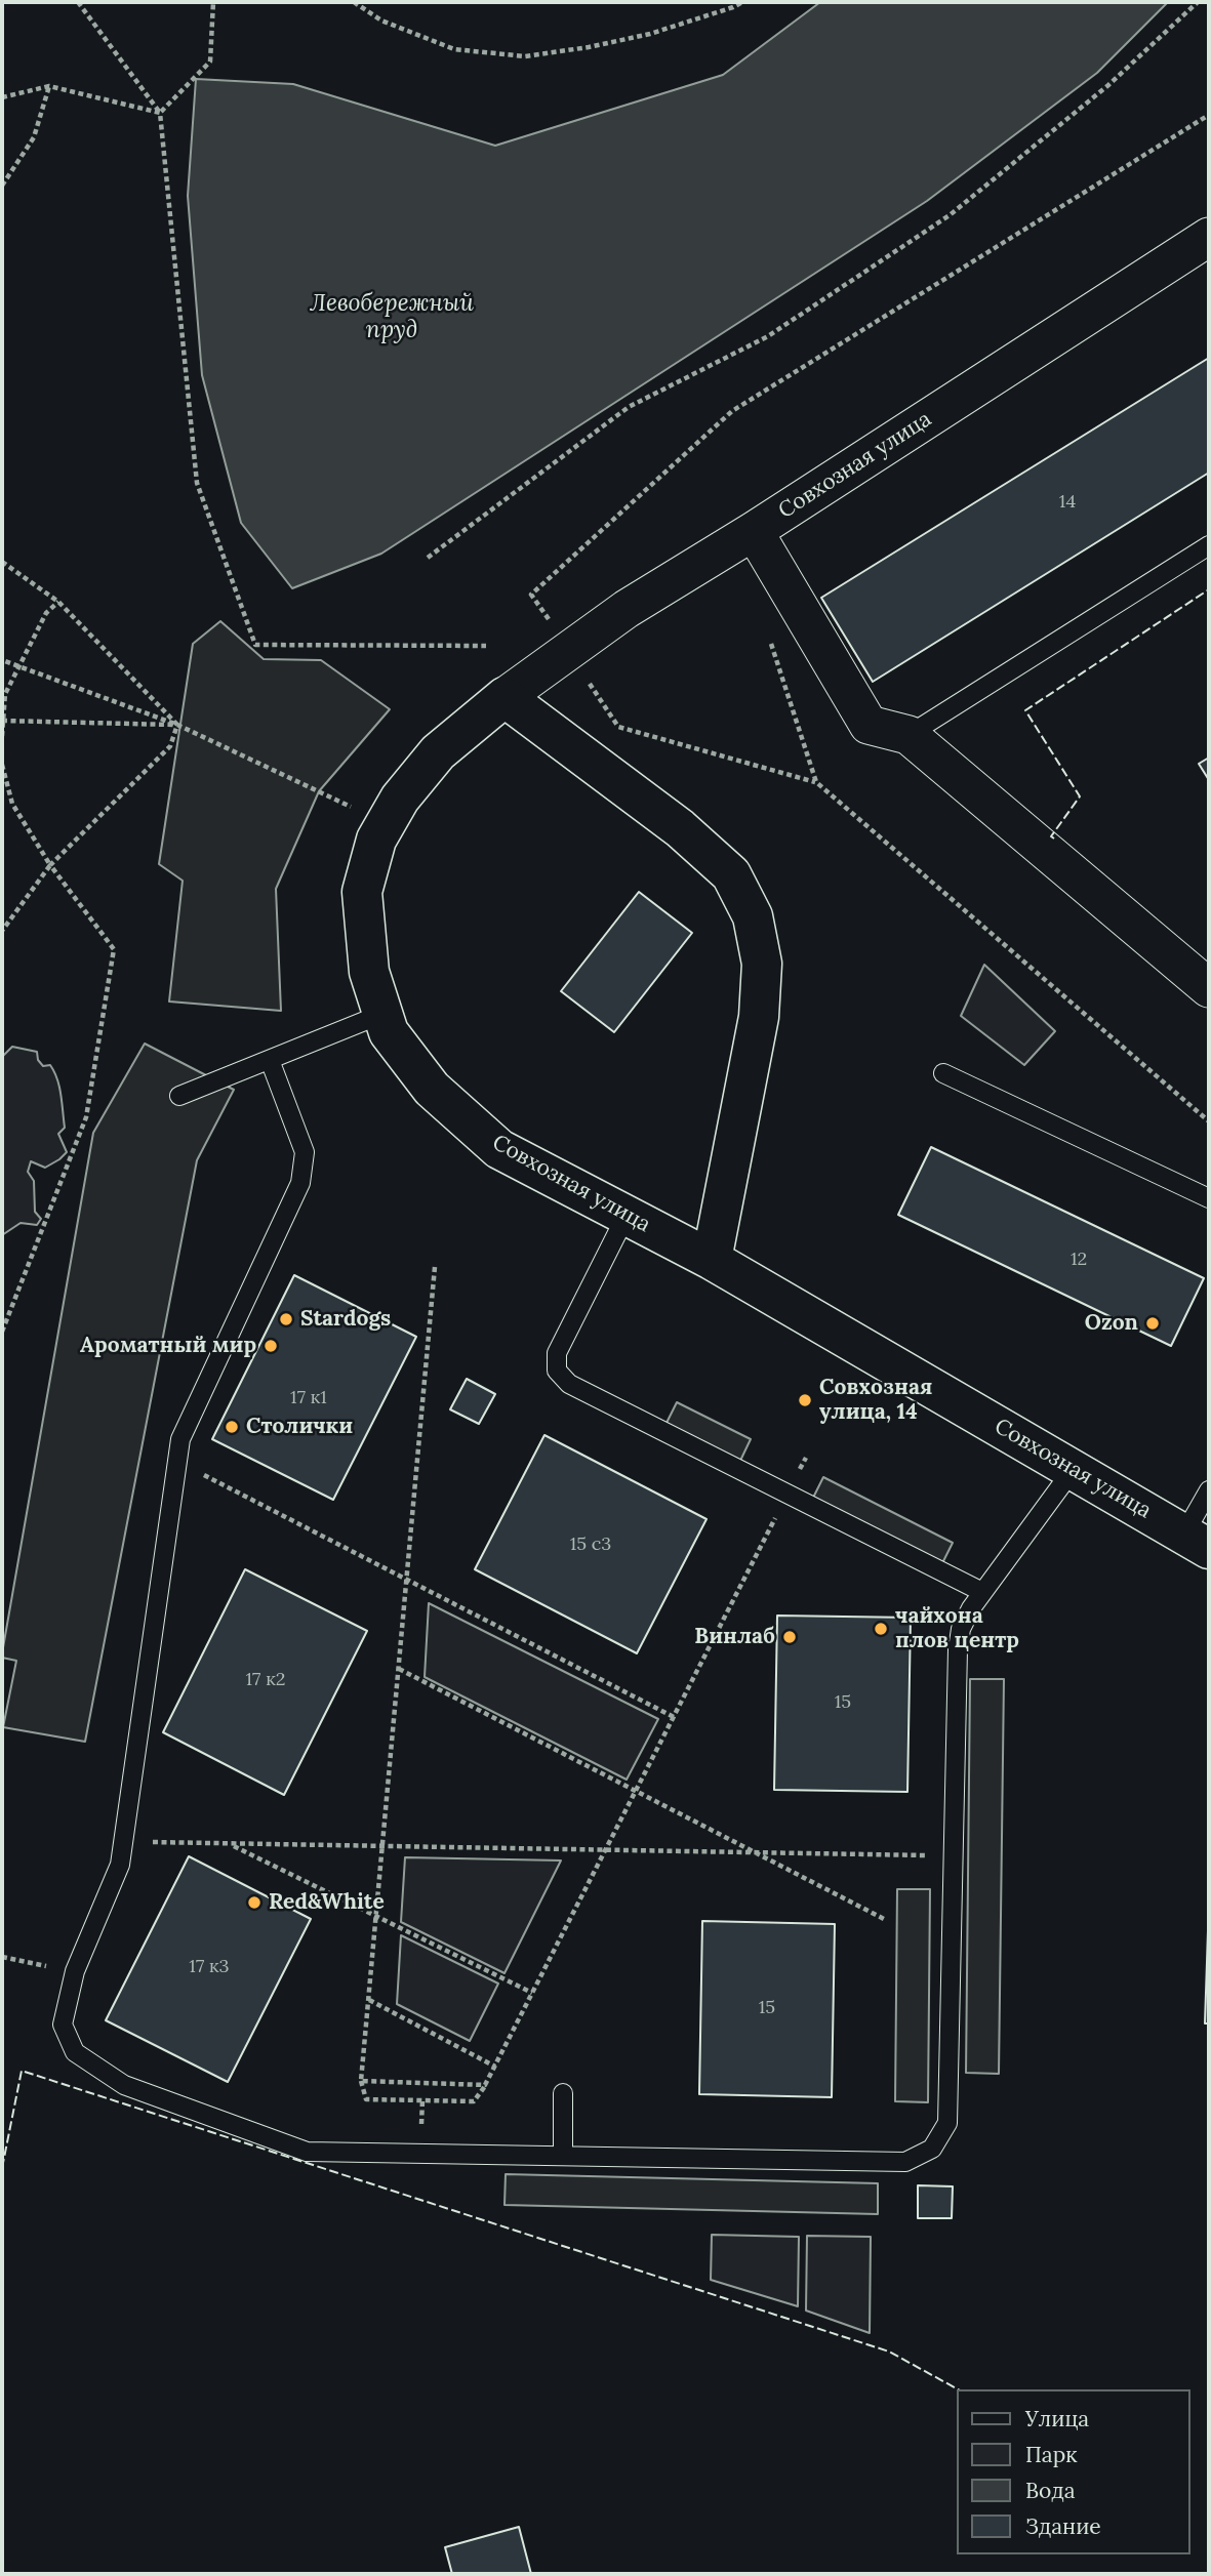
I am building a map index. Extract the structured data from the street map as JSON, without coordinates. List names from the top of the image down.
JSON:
{
  "streets": {
    "street": ["Совхозная улица"]
  },
  "water": ["Левобережный пруд"],
  "places": [
    "Stardogs",
    "Ozon",
    "Ароматный мир",
    "Совхозная улица, 14",
    "Столички",
    "чайхона плов центр",
    "Винлаб",
    "Red&White"
  ],
  "house_numbers": [
    "14",
    "12",
    "17 к1",
    "15 с3",
    "17 к2",
    "15",
    "17 к3",
    "15"
  ],
  "legend": [
    "Улица",
    "Парк",
    "Вода",
    "Здание"
  ]
}
